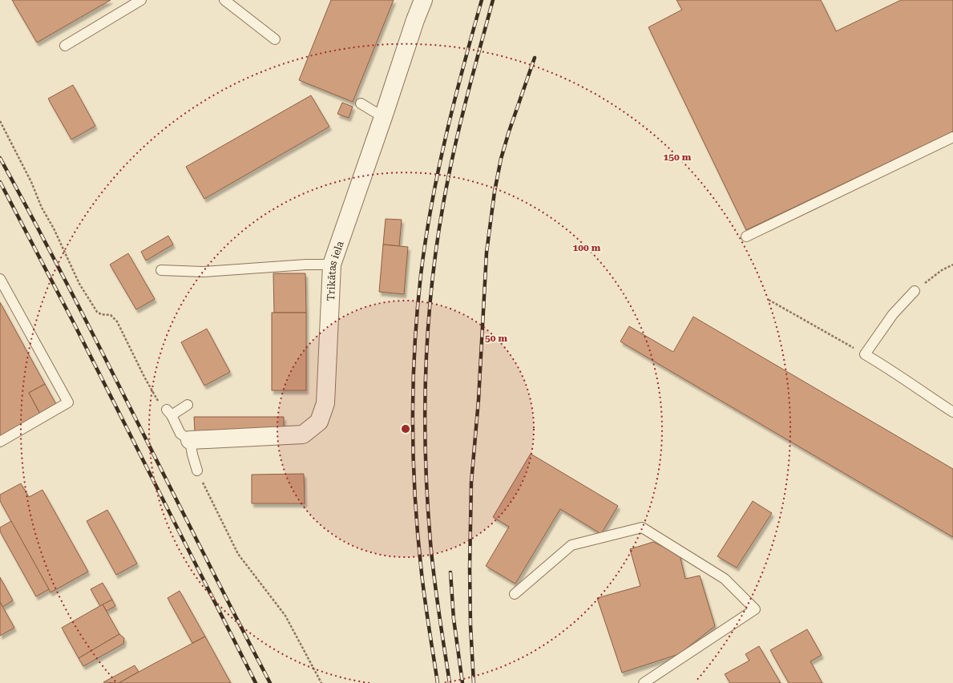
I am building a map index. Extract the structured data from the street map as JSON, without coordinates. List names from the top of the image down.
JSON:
{
  "streets": {
    "street": ["Trikātas iela"]
  },
  "rings": ["150 m", "100 m", "50 m"]
}
